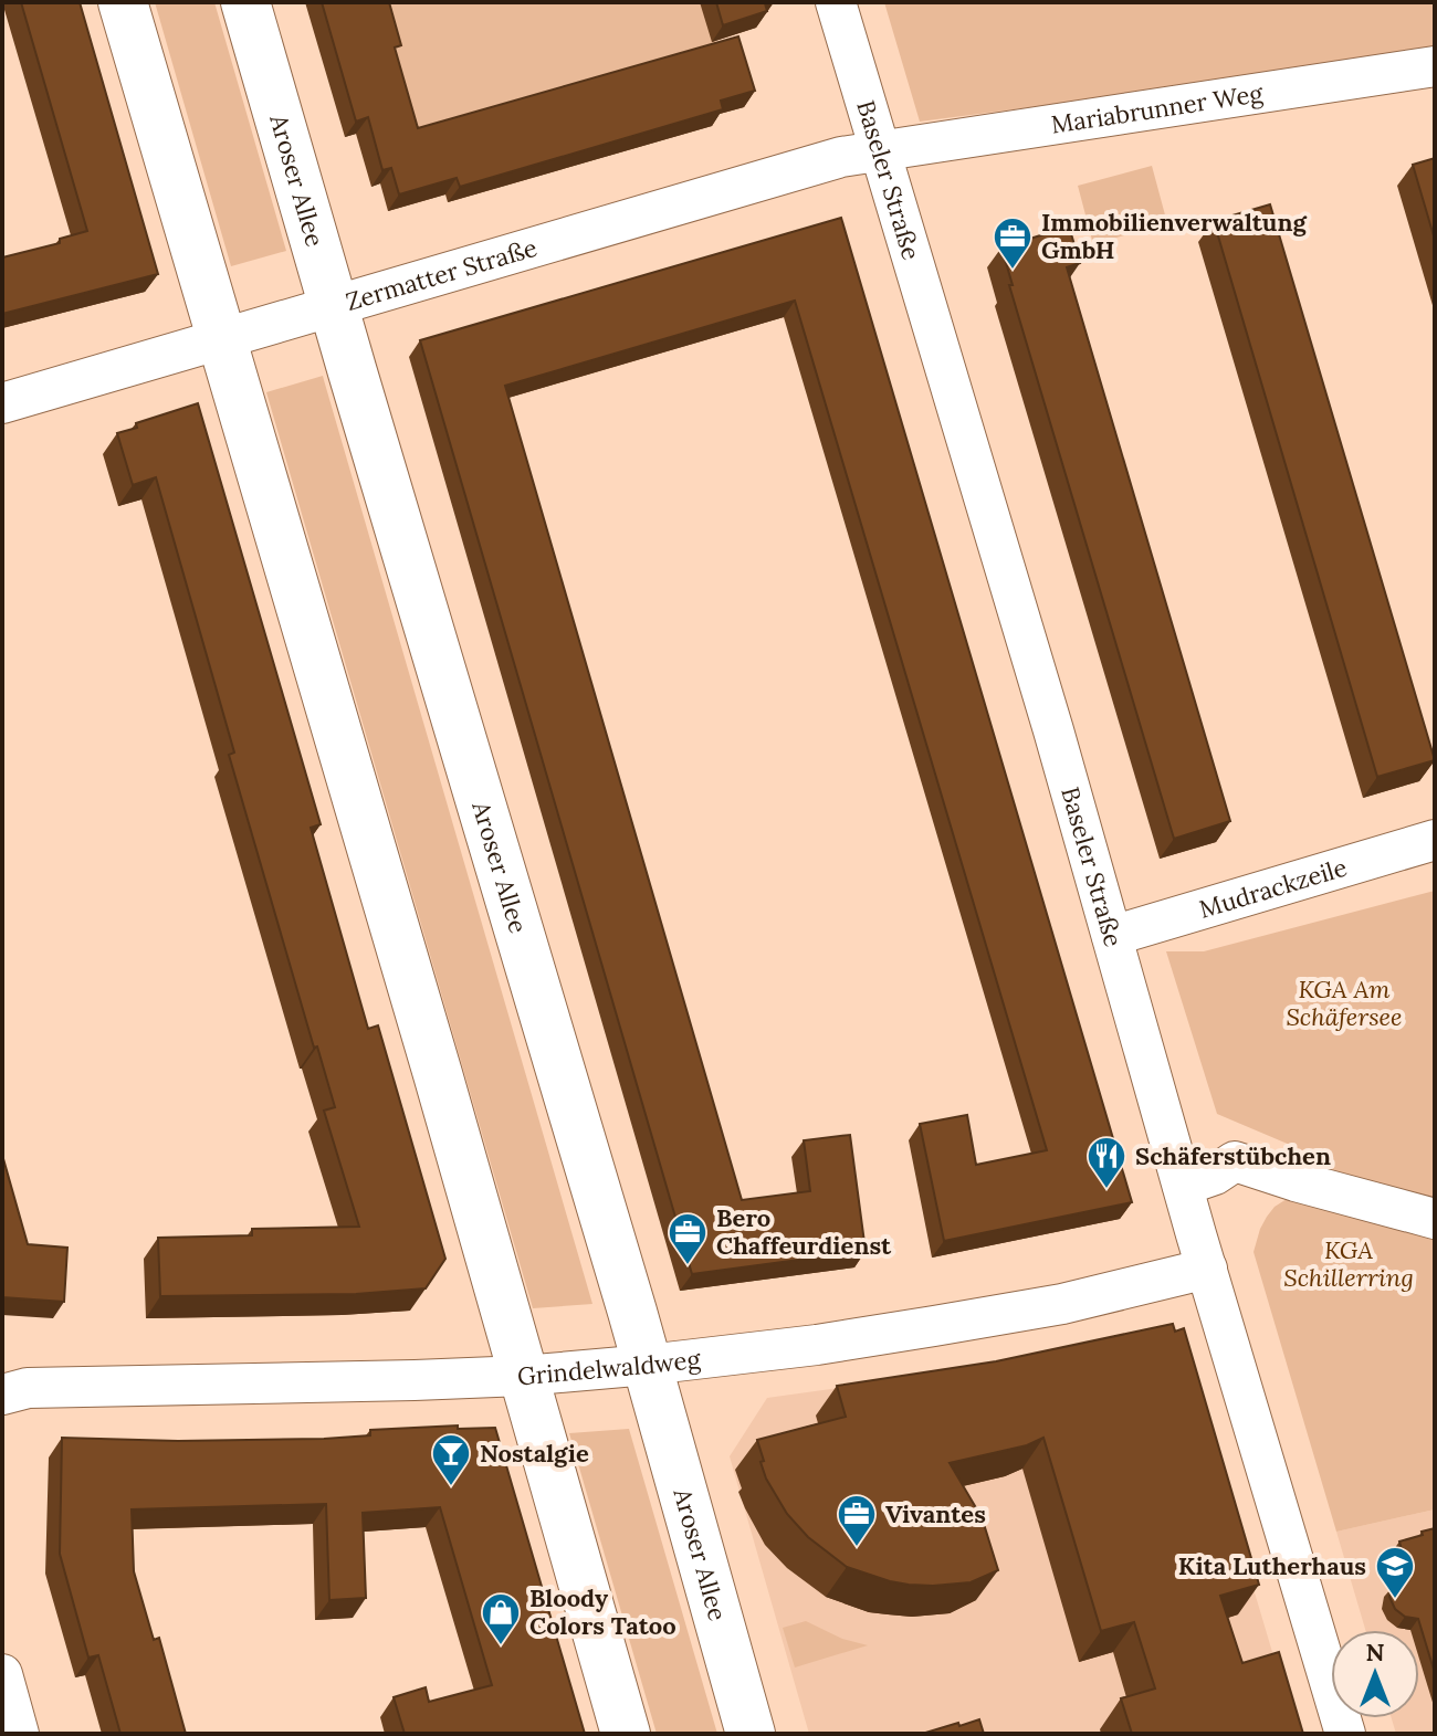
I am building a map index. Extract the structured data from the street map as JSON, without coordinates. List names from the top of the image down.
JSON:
{
  "streets": {
    "main road": ["Aroser Allee"],
    "street": [
      "Mariabrunner Weg",
      "Baseler Straße",
      "Zermatter Straße",
      "Mudrackzeile",
      "Grindelwaldweg"
    ]
  },
  "crossings": [
    ["Mariabrunner Weg", "Baseler Straße"],
    ["Mariabrunner Weg", "Zermatter Straße"],
    ["Aroser Allee", "Zermatter Straße"],
    ["Aroser Allee", "Grindelwaldweg"],
    ["Baseler Straße", "Zermatter Straße"],
    ["Baseler Straße", "Mudrackzeile"],
    ["Baseler Straße", "Grindelwaldweg"]
  ],
  "parks": ["KGA Am Schäfersee", "KGA Schillerring"],
  "places": {
    "office": ["Immobilienverwaltung GmbH", "Bero Chaffeurdienst", "Vivantes"],
    "restaurant": ["Schäferstübchen"],
    "bar": ["Nostalgie"],
    "school or university": ["Kita Lutherhaus"],
    "shop": ["Bloody Colors Tatoo"]
  },
  "north": "top"
}
